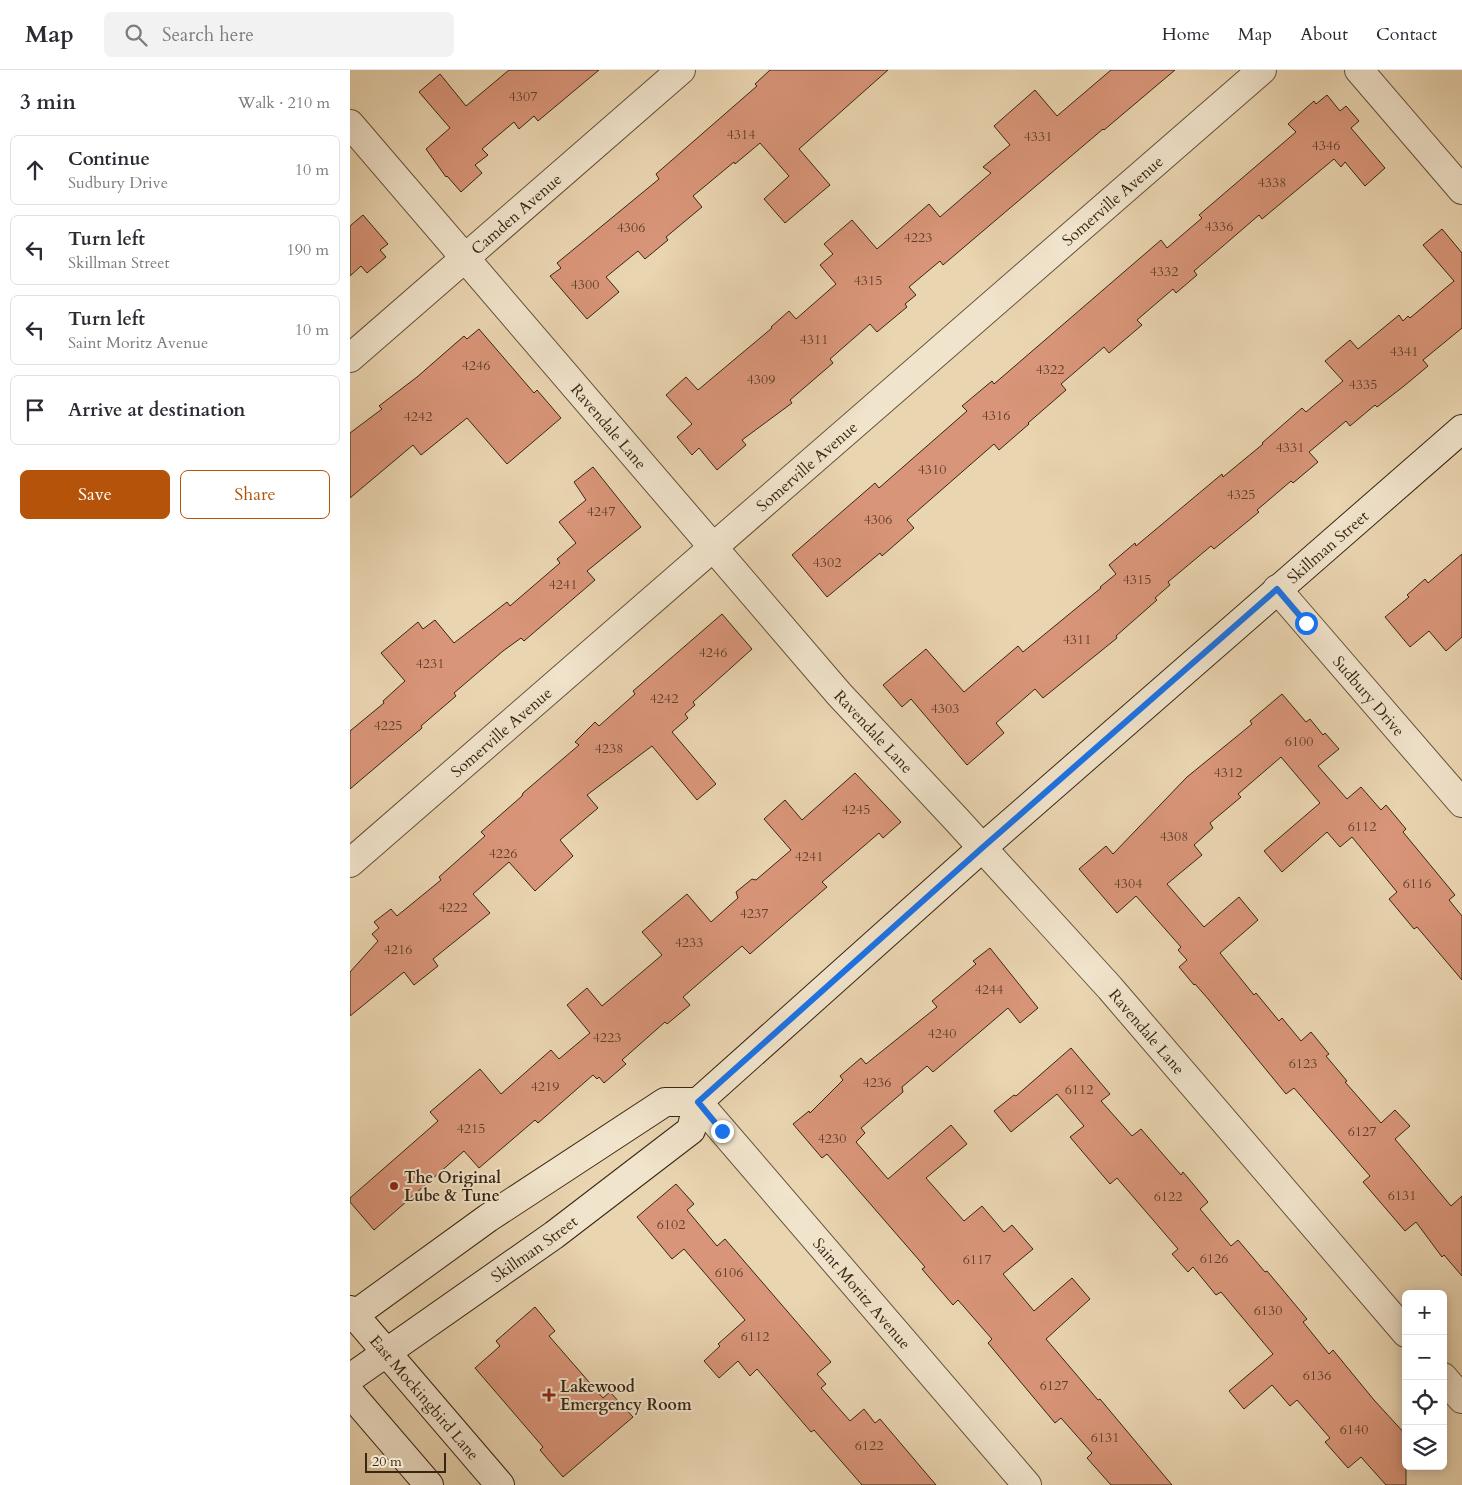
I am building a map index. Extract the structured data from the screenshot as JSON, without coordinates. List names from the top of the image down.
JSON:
{
  "streets": {
    "street": [
      "Somerville Avenue",
      "Camden Avenue",
      "Ravendale Lane",
      "Skillman Street",
      "Sudbury Drive",
      "Saint Moritz Avenue",
      "East Mockingbird Lane"
    ]
  },
  "crossings": [
    ["Somerville Avenue", "Ravendale Lane"],
    ["Camden Avenue", "Ravendale Lane"],
    ["Ravendale Lane", "Skillman Street"],
    ["Skillman Street", "Sudbury Drive"],
    ["Skillman Street", "Saint Moritz Avenue"],
    ["Skillman Street", "East Mockingbird Lane"]
  ],
  "places": {
    "other": ["The Original Lube & Tune"],
    "health": ["Lakewood Emergency Room"]
  },
  "house_numbers": [
    "4307",
    "4314",
    "4331",
    "4346",
    "4338",
    "4336",
    "4306",
    "4223",
    "4332",
    "4315",
    "4300",
    "4311",
    "4341",
    "4246",
    "4322",
    "4309",
    "4335",
    "4316",
    "4242",
    "4331",
    "4310",
    "4325",
    "4247",
    "4306",
    "4302",
    "4315",
    "4241",
    "4311",
    "4246",
    "4231",
    "4242",
    "4303",
    "4225",
    "6100",
    "4238",
    "4312",
    "4245",
    "6112",
    "4308",
    "4226",
    "4241",
    "4304",
    "6116",
    "4222",
    "4237",
    "4233",
    "4216",
    "4244",
    "4240",
    "4223",
    "6123",
    "4236",
    "4219",
    "6112",
    "4215",
    "6127",
    "4230",
    "6131",
    "6122",
    "6102",
    "6126",
    "6117",
    "6106",
    "6130",
    "6112",
    "6136",
    "6127",
    "6140",
    "6131",
    "6122"
  ],
  "scale_bar": "20 m",
  "page": {
    "header": "Map",
    "search": "Search here",
    "nav": [
      "Home",
      "Map",
      "About",
      "Contact"
    ],
    "heading": ["3 min", "Walk · 210 m"],
    "list": [
      ["Continue", "Sudbury Drive", "10 m"],
      ["Turn left", "Skillman Street", "190 m"],
      ["Turn left", "Saint Moritz Avenue", "10 m"],
      "Arrive at destination"
    ],
    "buttons": ["Save", "Share"],
    "map_buttons": ["+", "−"],
    "scale": "20 m"
  }
}
